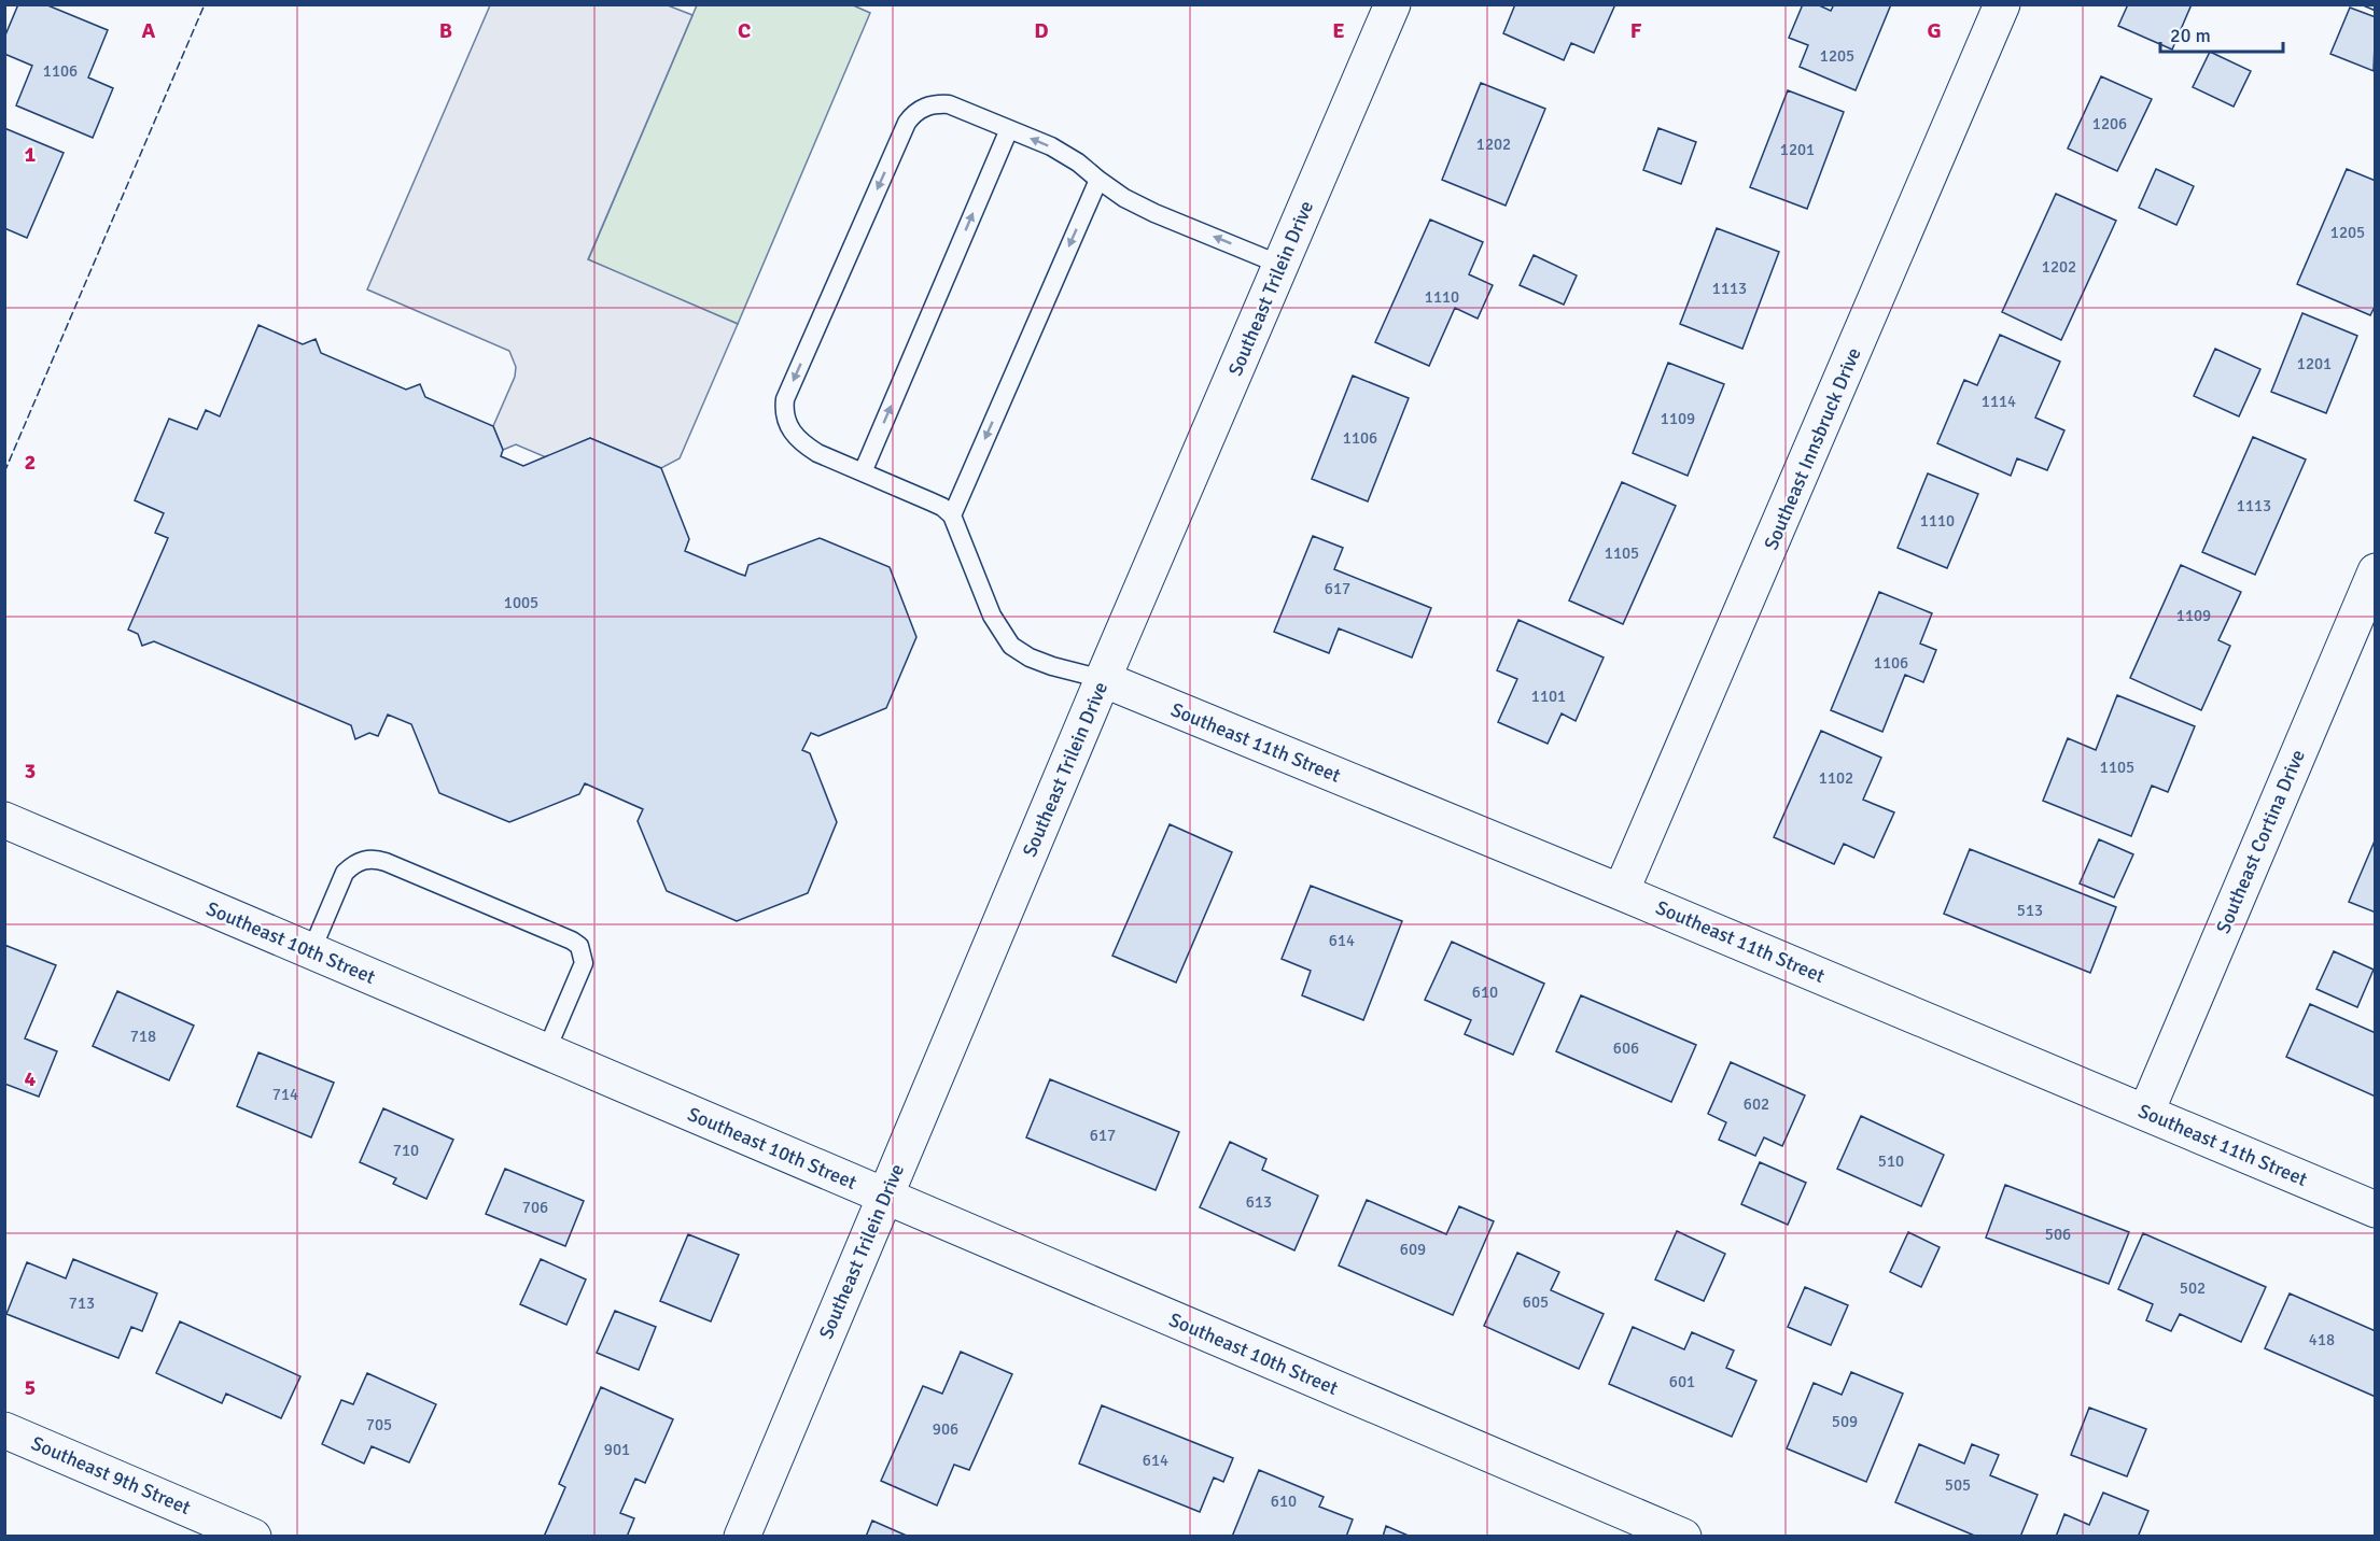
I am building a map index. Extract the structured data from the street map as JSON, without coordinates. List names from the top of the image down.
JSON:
{
  "streets": {
    "street": [
      "Southeast Trilein Drive",
      "Southeast Innsbruck Drive",
      "Southeast 11th Street",
      "Southeast Cortina Drive",
      "Southeast 10th Street",
      "Southeast 9th Street"
    ]
  },
  "crossings": [
    ["Southeast Trilein Drive", "Southeast 11th Street"],
    ["Southeast Trilein Drive", "Southeast 10th Street"],
    ["Southeast Innsbruck Drive", "Southeast 11th Street"],
    ["Southeast 11th Street", "Southeast Cortina Drive"]
  ],
  "house_numbers": [
    "1205",
    "1106",
    "1206",
    "1202",
    "1201",
    "1205",
    "1202",
    "1113",
    "1110",
    "1201",
    "1114",
    "1109",
    "1106",
    "1113",
    "1110",
    "1105",
    "617",
    "1005",
    "1109",
    "1106",
    "1101",
    "1105",
    "1102",
    "513",
    "614",
    "610",
    "718",
    "606",
    "714",
    "602",
    "617",
    "710",
    "510",
    "613",
    "706",
    "506",
    "609",
    "502",
    "605",
    "713",
    "418",
    "601",
    "509",
    "705",
    "906",
    "901",
    "614",
    "505",
    "610"
  ],
  "scale_bar": "20 m",
  "grid": {
    "columns": [
      "A",
      "B",
      "C",
      "D",
      "E",
      "F",
      "G"
    ],
    "rows": [
      "1",
      "2",
      "3",
      "4",
      "5"
    ]
  }
}
